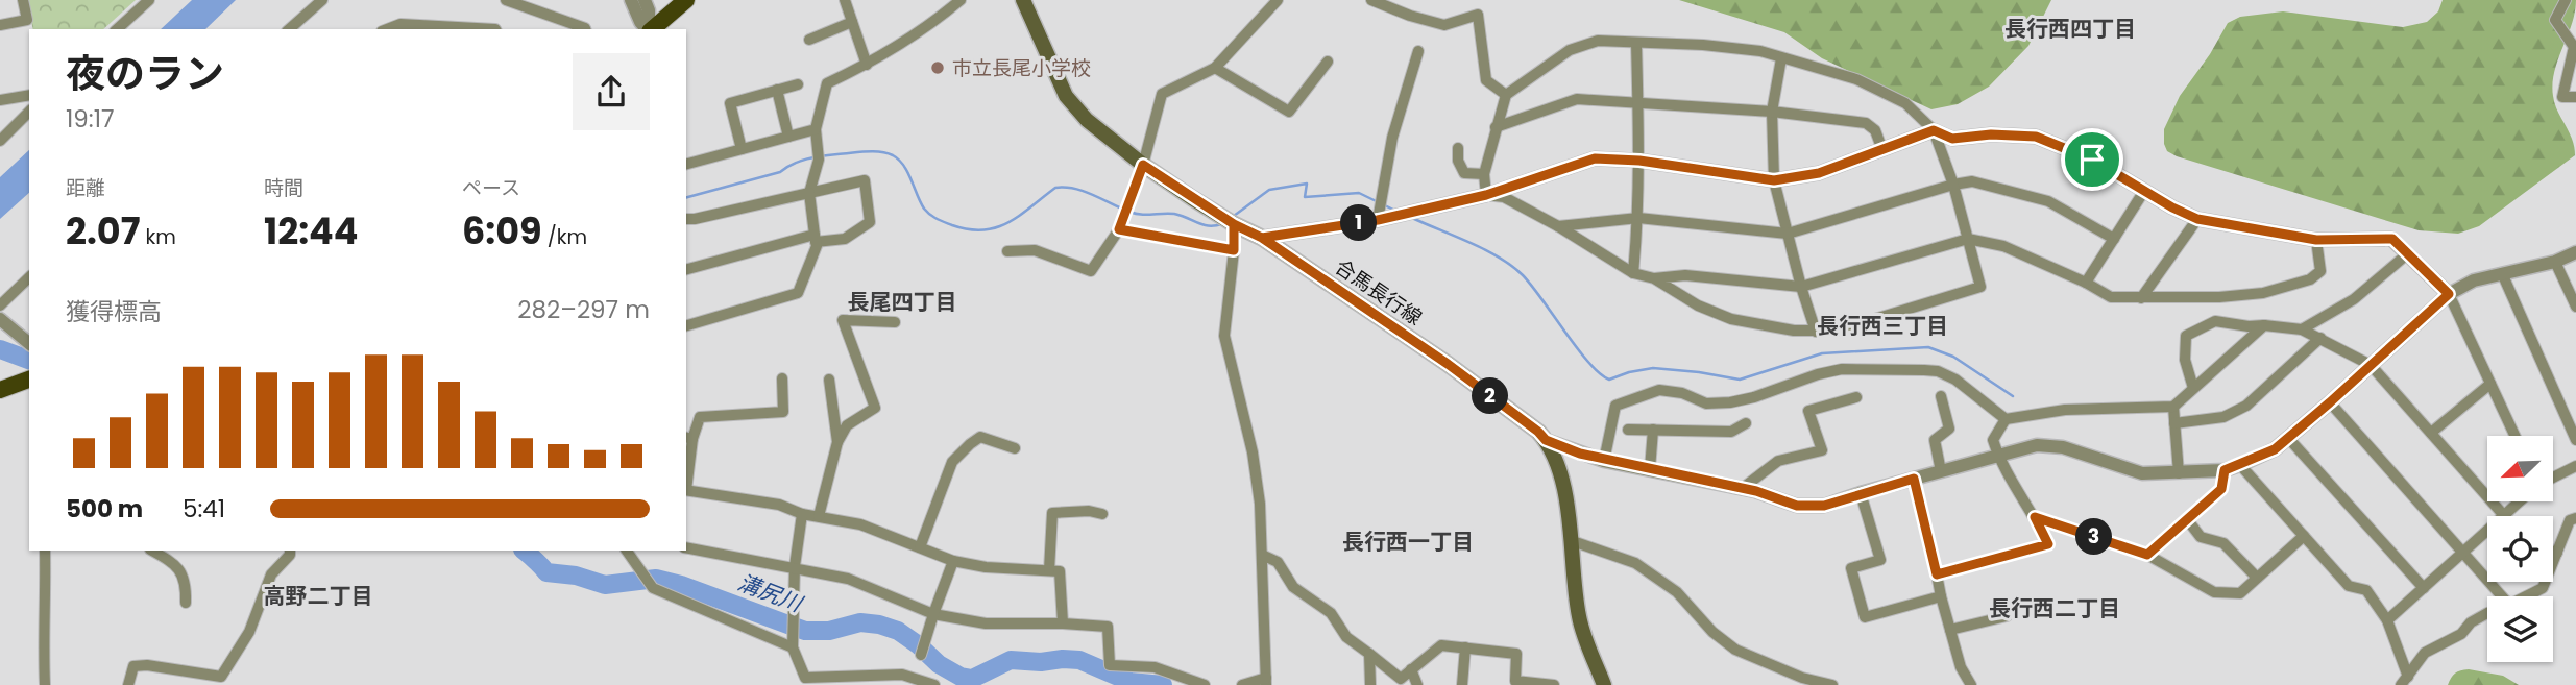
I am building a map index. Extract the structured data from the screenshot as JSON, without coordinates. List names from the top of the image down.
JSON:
{
  "streets": {
    "main road": ["合馬長行線"]
  },
  "districts": [
    "長行西四丁目",
    "長尾四丁目",
    "長行西三丁目",
    "長行西一丁目",
    "高野二丁目",
    "長行西二丁目"
  ],
  "water": ["溝尻川"],
  "places": ["市立長尾小学校"],
  "north": "bottom left",
  "page": {
    "heading": ["夜のラン", "19:17"],
    "stats": [
      ["距離", "2.07 km"],
      ["時間", "12:44"],
      ["ペース", "6:09 /km"]
    ],
    "pins": ["1", "2", "3"],
    "chart": ["獲得標高", "282–297 m"],
    "list": [
      {
        "name": "500 m",
        "note": "5:41"
      }
    ]
  }
}
